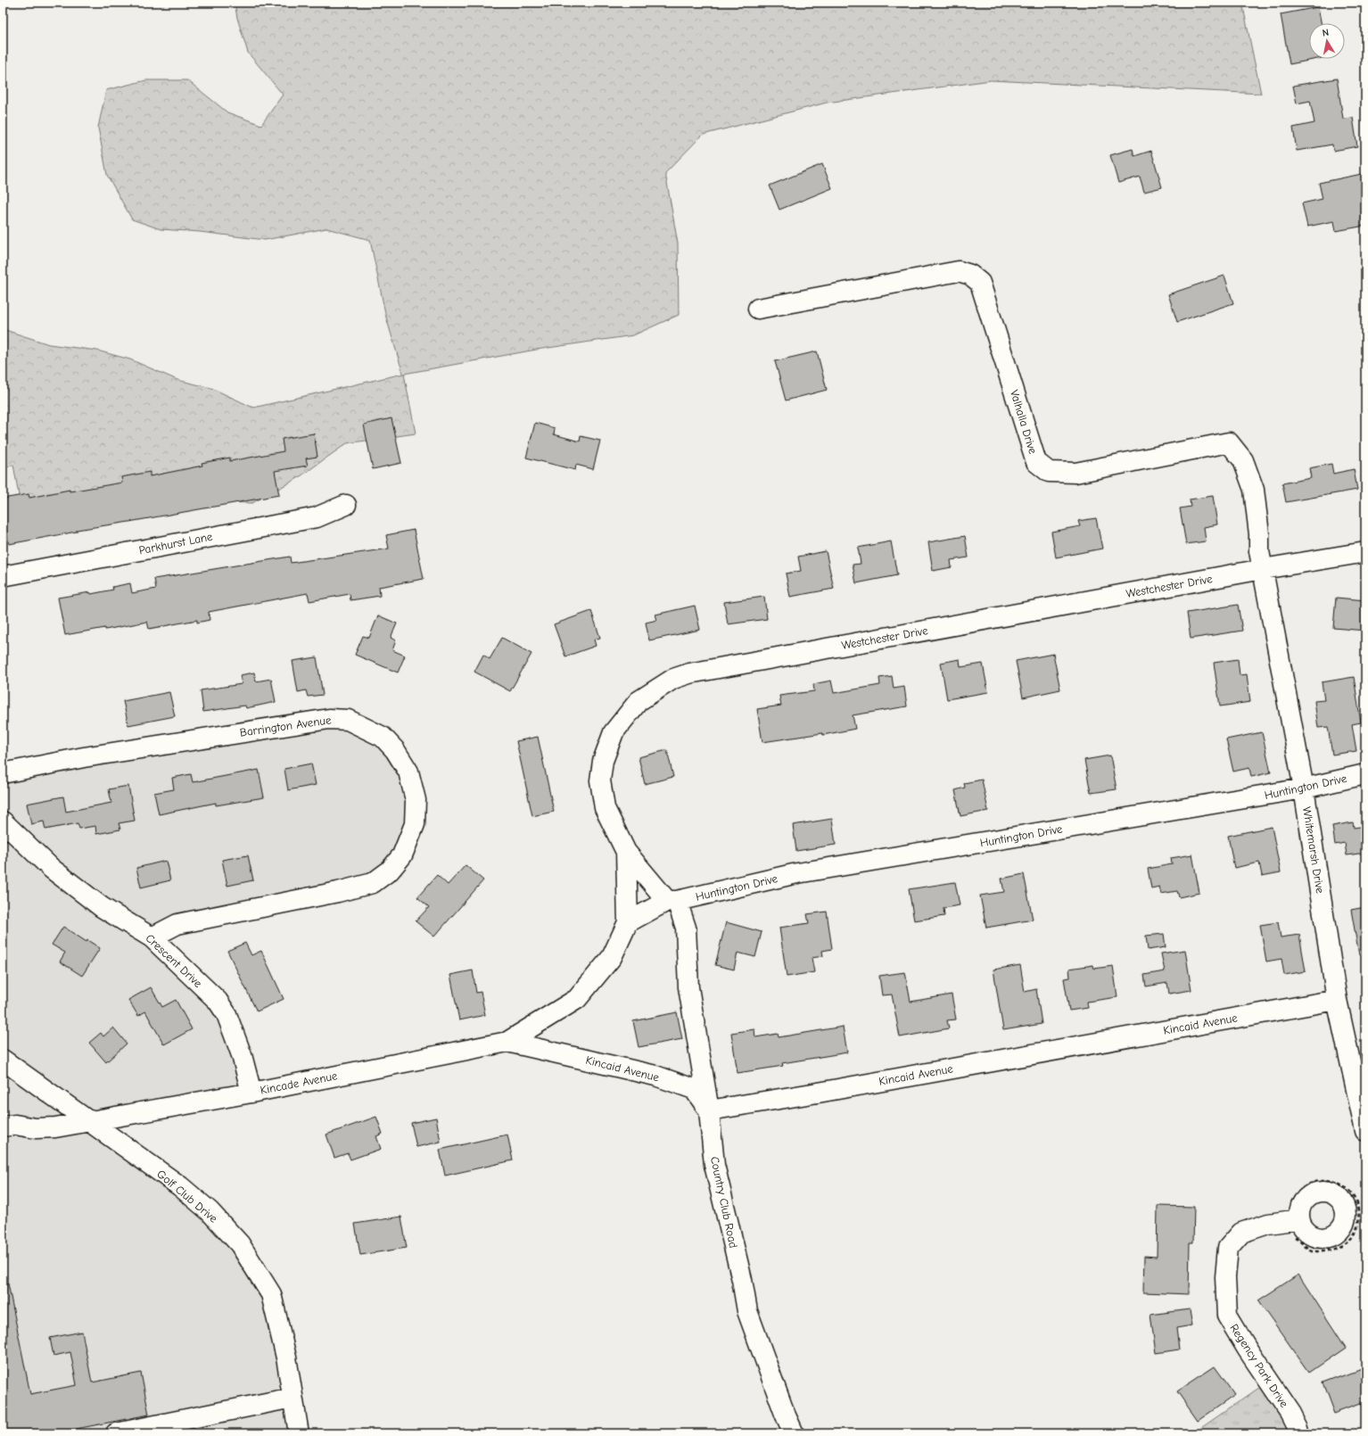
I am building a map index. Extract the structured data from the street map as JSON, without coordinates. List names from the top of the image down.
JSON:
{
  "streets": {
    "street": [
      "Valhalla Drive",
      "Parkhurst Lane",
      "Westchester Drive",
      "Barrington Avenue",
      "Huntington Drive",
      "Whitemarsh Drive",
      "Crescent Drive",
      "Kincaid Avenue",
      "Kincade Avenue",
      "Golf Club Drive",
      "Country Club Road",
      "Regency Park Drive"
    ]
  },
  "crossings": [
    ["Valhalla Drive", "Westchester Drive"],
    ["Valhalla Drive", "Whitemarsh Drive"],
    ["Westchester Drive", "Huntington Drive"],
    ["Westchester Drive", "Whitemarsh Drive"],
    ["Westchester Drive", "Country Club Road"],
    ["Barrington Avenue", "Crescent Drive"],
    ["Huntington Drive", "Whitemarsh Drive"],
    ["Huntington Drive", "Country Club Road"],
    ["Whitemarsh Drive", "Kincaid Avenue"],
    ["Crescent Drive", "Kincade Avenue"],
    ["Kincaid Avenue", "Kincade Avenue"],
    ["Kincaid Avenue", "Country Club Road"],
    ["Kincade Avenue", "Golf Club Drive"]
  ],
  "north": "top"
}
